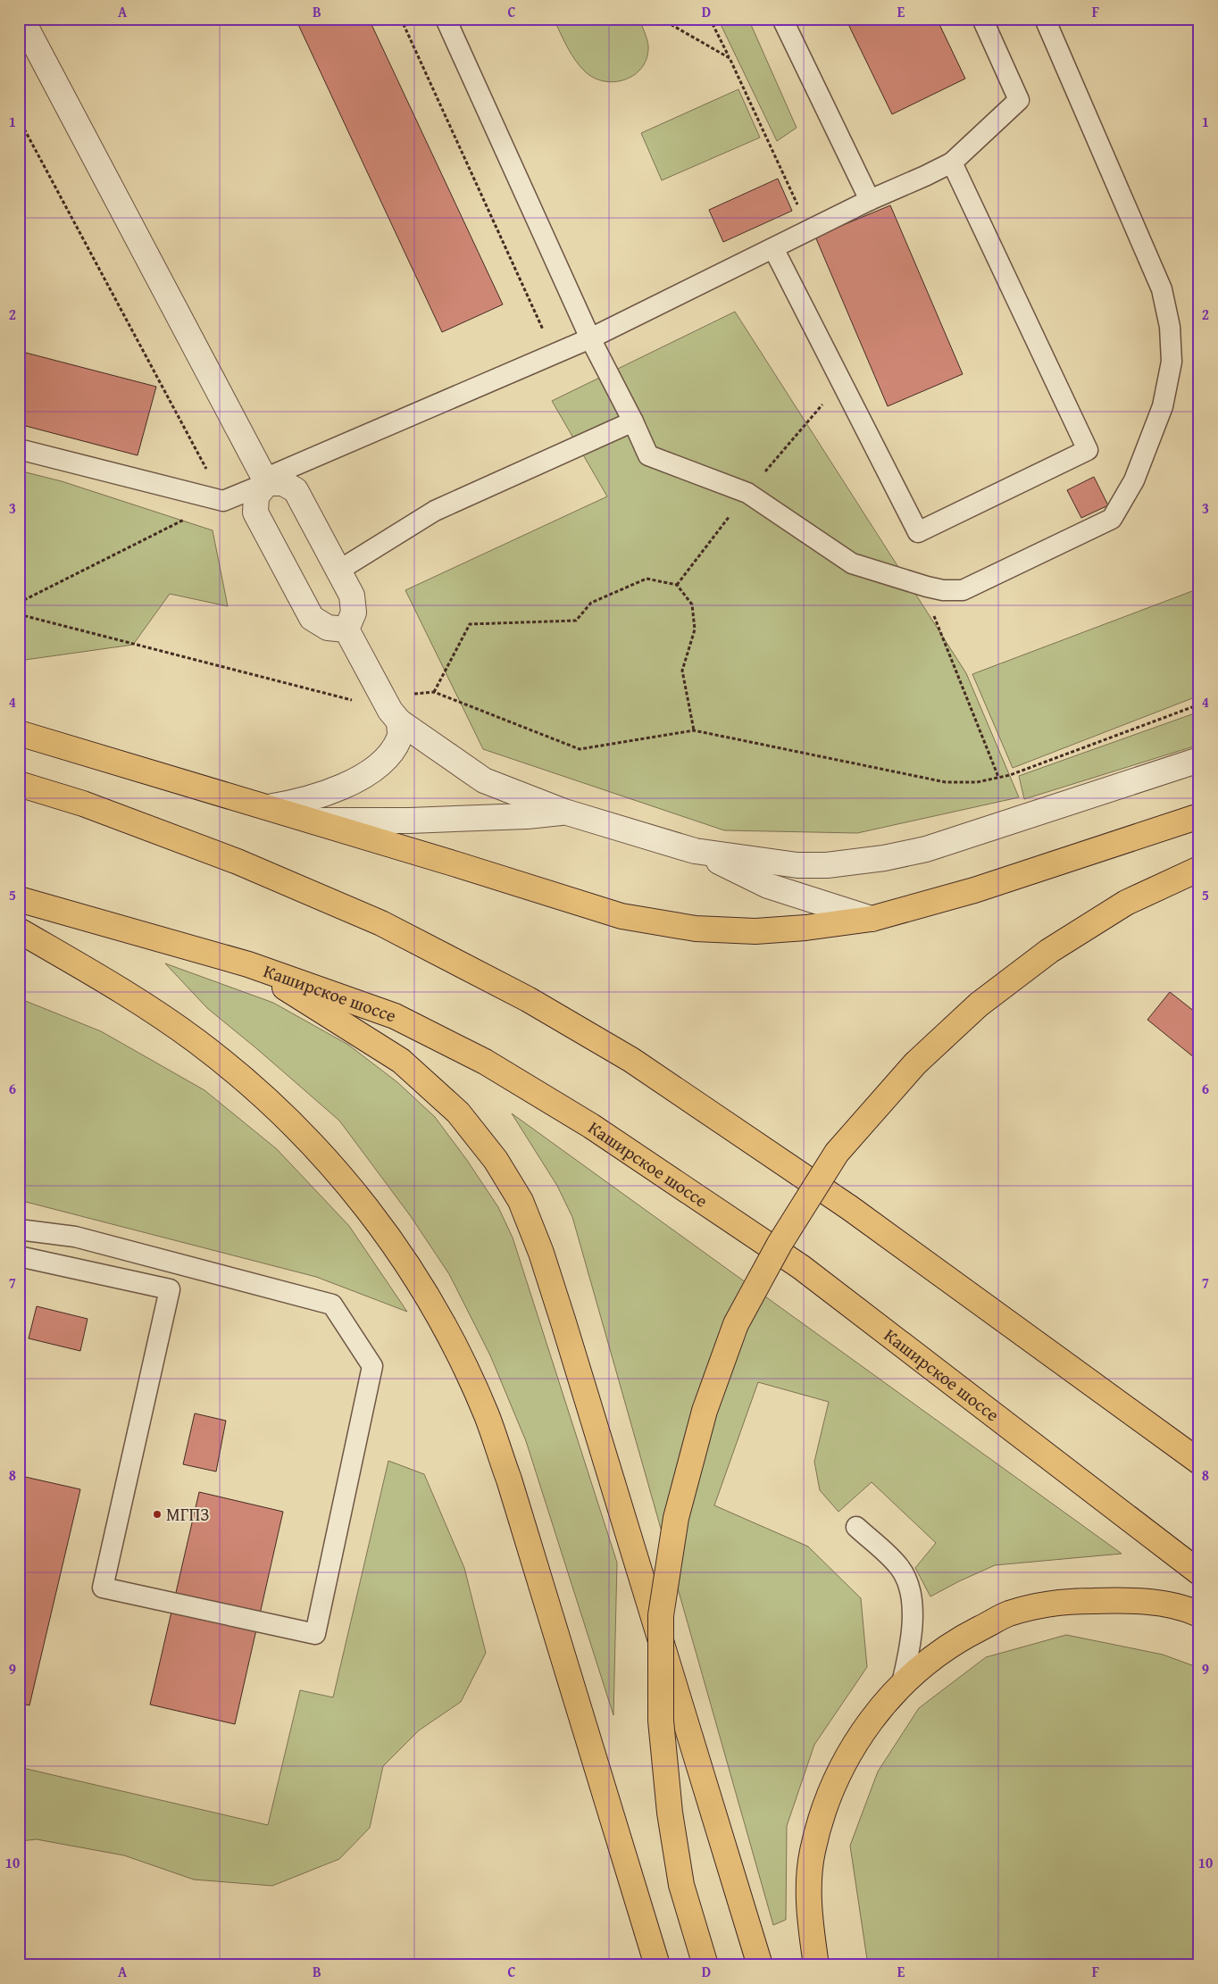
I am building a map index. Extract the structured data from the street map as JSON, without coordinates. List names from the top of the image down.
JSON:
{
  "streets": {
    "main road": ["Каширское шоссе"]
  },
  "places": ["МГПЗ"],
  "grid": {
    "columns": [
      "A",
      "B",
      "C",
      "D",
      "E",
      "F"
    ],
    "rows": [
      "1",
      "2",
      "3",
      "4",
      "5",
      "6",
      "7",
      "8",
      "9",
      "10"
    ]
  }
}
